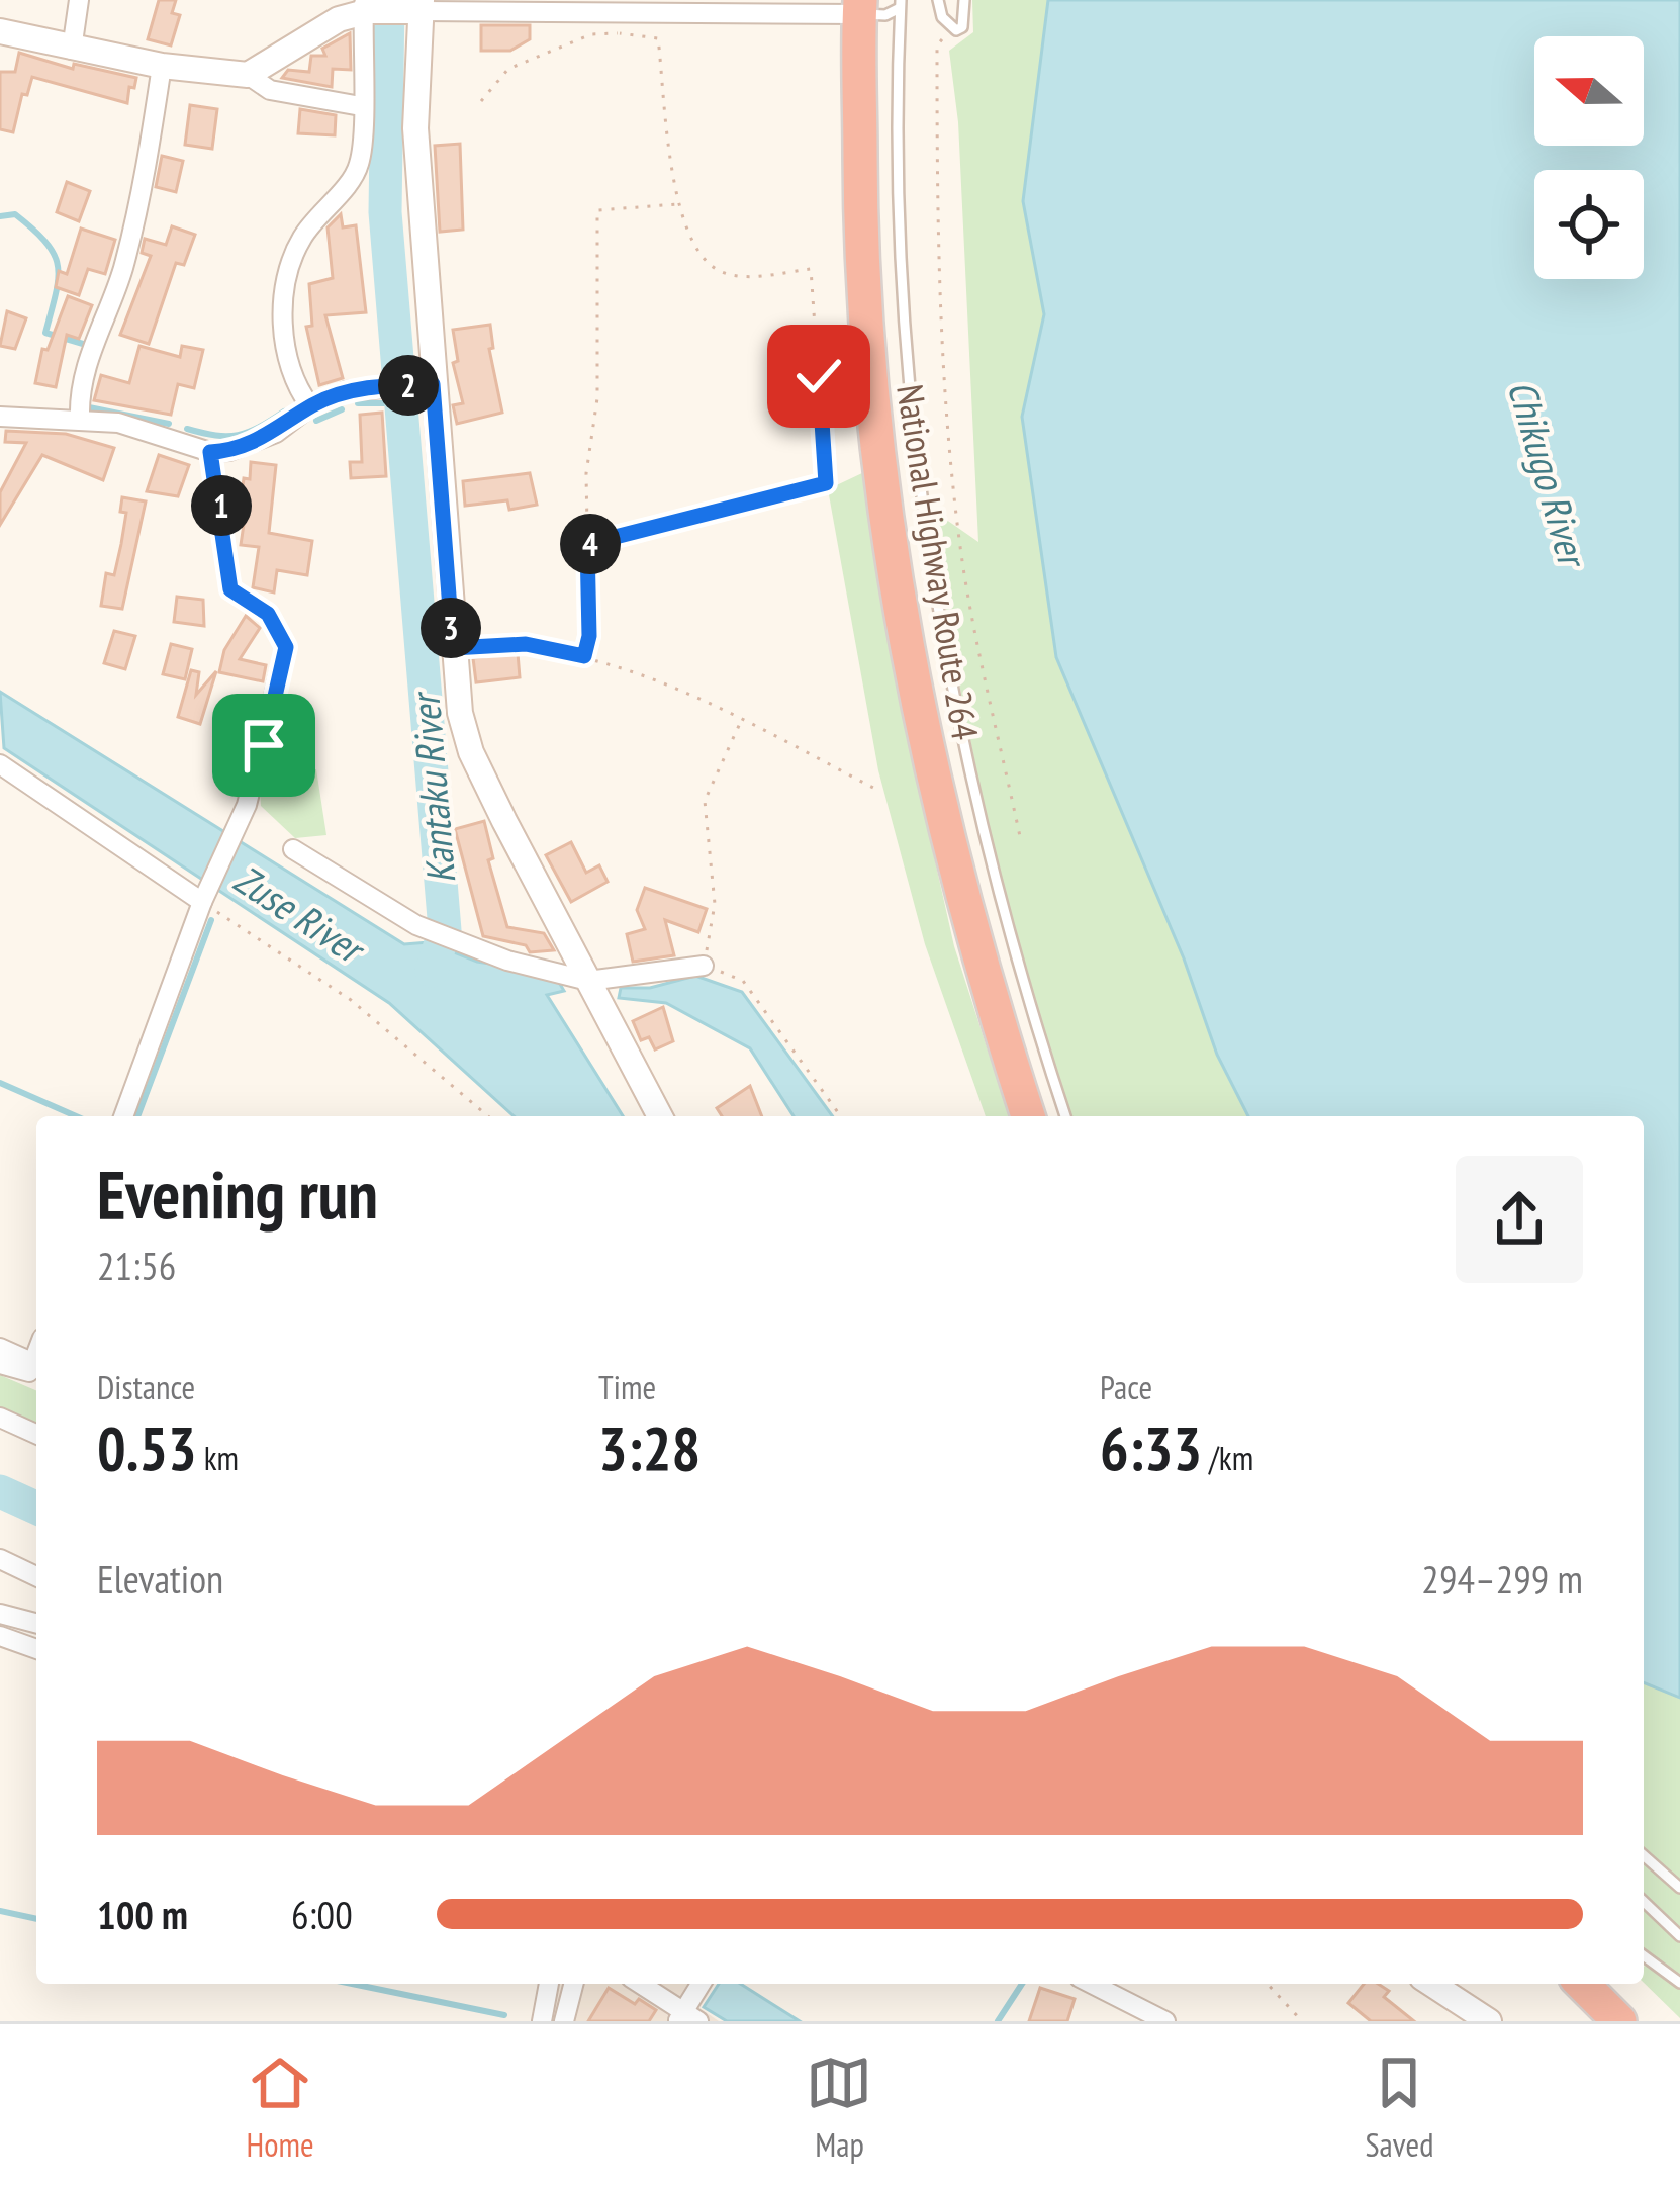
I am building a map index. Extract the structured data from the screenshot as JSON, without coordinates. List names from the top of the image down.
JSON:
{
  "streets": {
    "highway": ["National Highway Route 264"]
  },
  "water": ["Chikugo River", "Kantaku River", "Zuse River"],
  "north": "left",
  "page": {
    "pins": [
      "2",
      "1",
      "4",
      "3"
    ],
    "heading": ["Evening run", "21:56"],
    "stats": [
      ["Distance", "0.53 km"],
      ["Time", "3:28"],
      ["Pace", "6:33 /km"]
    ],
    "chart": ["Elevation", "294–299 m"],
    "list": [
      {
        "name": "100 m",
        "note": "6:00"
      }
    ],
    "tabs": ["Home", "Map", "Saved"]
  }
}
